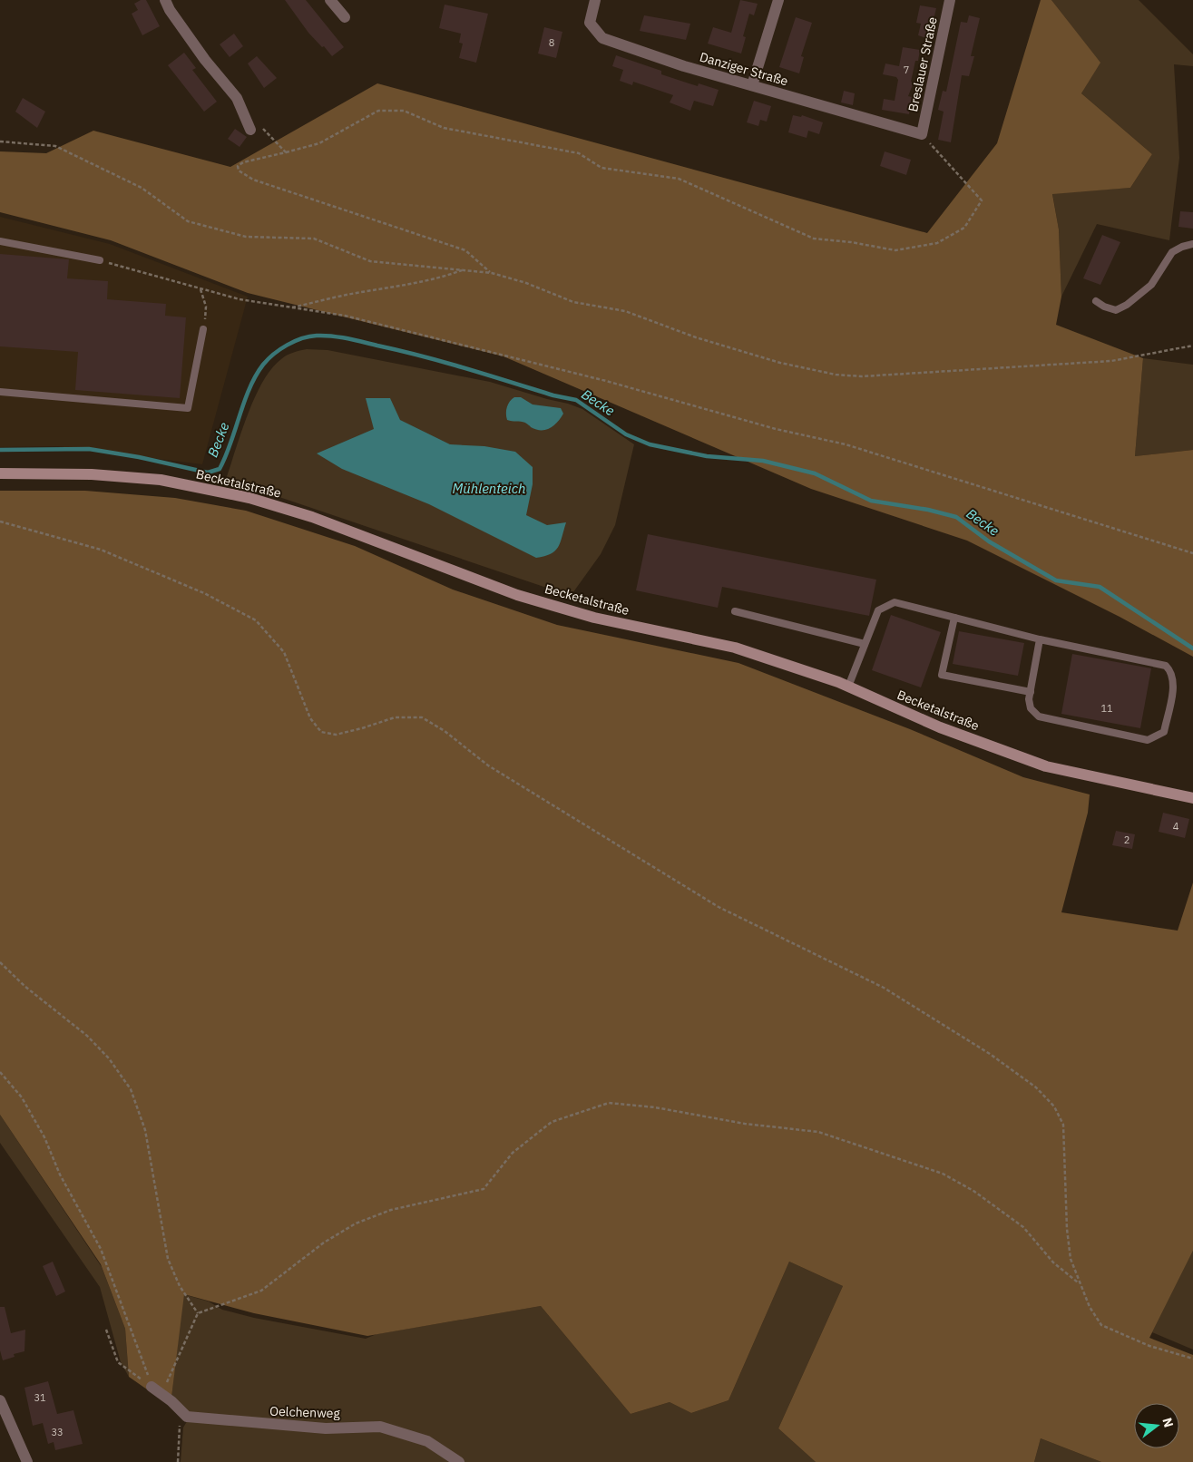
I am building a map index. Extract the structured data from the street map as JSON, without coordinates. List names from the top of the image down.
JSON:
{
  "streets": {
    "main road": ["Becketalstraße"],
    "street": ["Breslauer Straße", "Danziger Straße", "Oelchenweg"]
  },
  "crossings": [
    ["Breslauer Straße", "Danziger Straße"]
  ],
  "water": ["Becke", "Mühlenteich"],
  "house_numbers": [
    "8",
    "7",
    "11",
    "4",
    "2",
    "31",
    "33"
  ],
  "north": "right"
}
